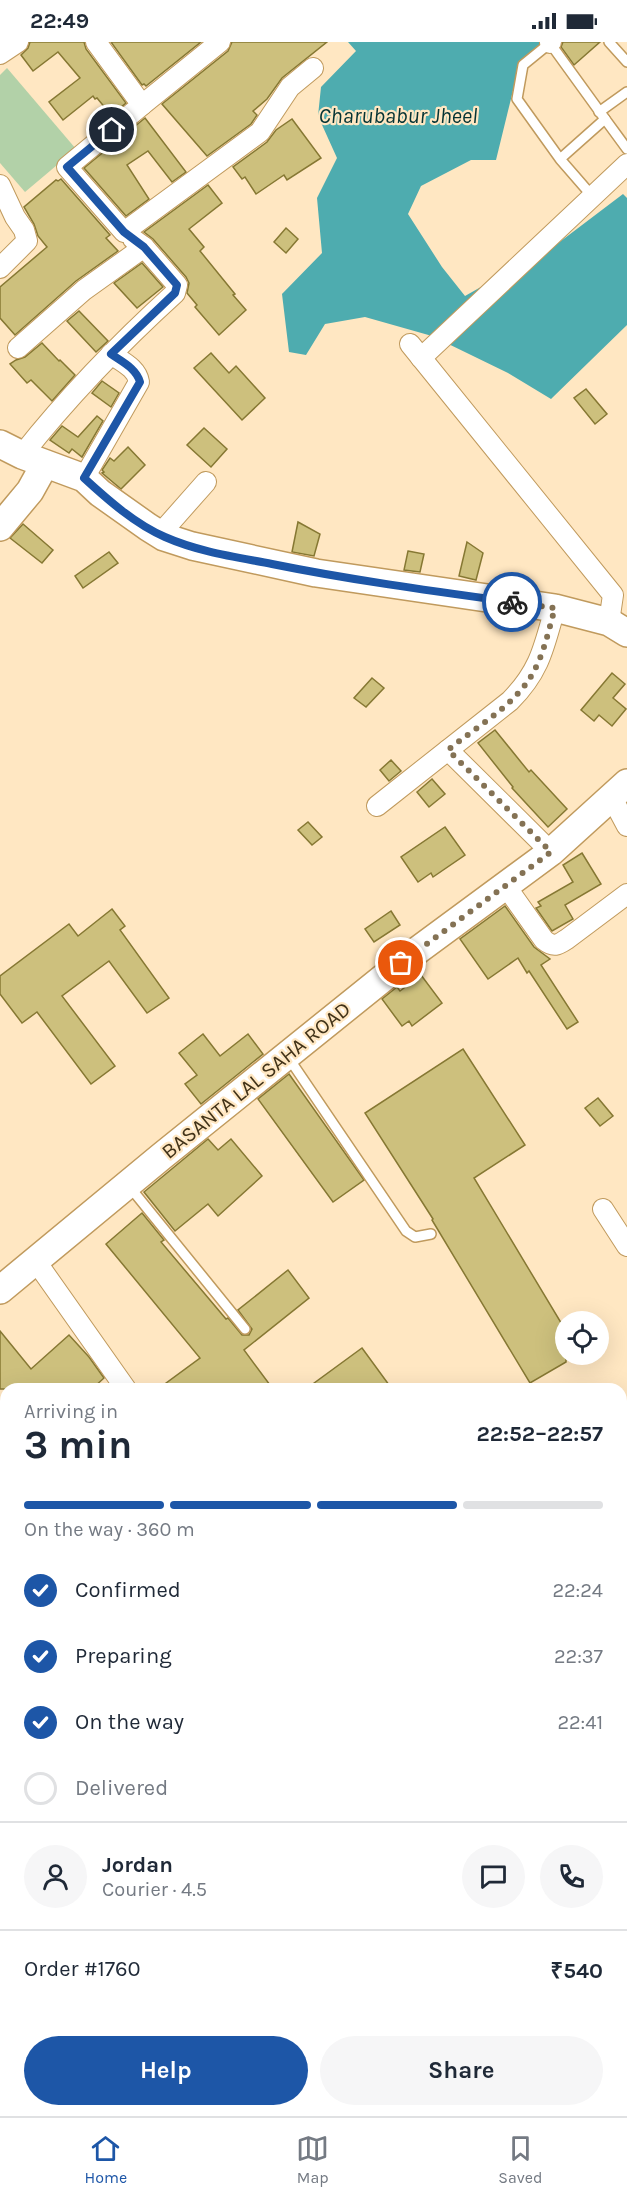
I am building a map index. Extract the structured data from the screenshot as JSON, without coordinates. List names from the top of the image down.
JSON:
{
  "streets": {
    "main road": ["BASANTA LAL SAHA ROAD"]
  },
  "water": ["Charubabur Jheel"],
  "page": {
    "status": "22:49",
    "heading": ["3 min", "Arriving in", "22:52–22:57"],
    "panel": [
      "Jordan",
      "Courier · 4.5",
      "Order #1760",
      "₹540"
    ],
    "bar": "On the way · 360 m",
    "list": [
      ["Confirmed", "22:24"],
      ["Preparing", "22:37"],
      ["On the way", "22:41"],
      "Delivered"
    ],
    "buttons": ["Help", "Share"],
    "tabs": ["Home", "Map", "Saved"]
  }
}
